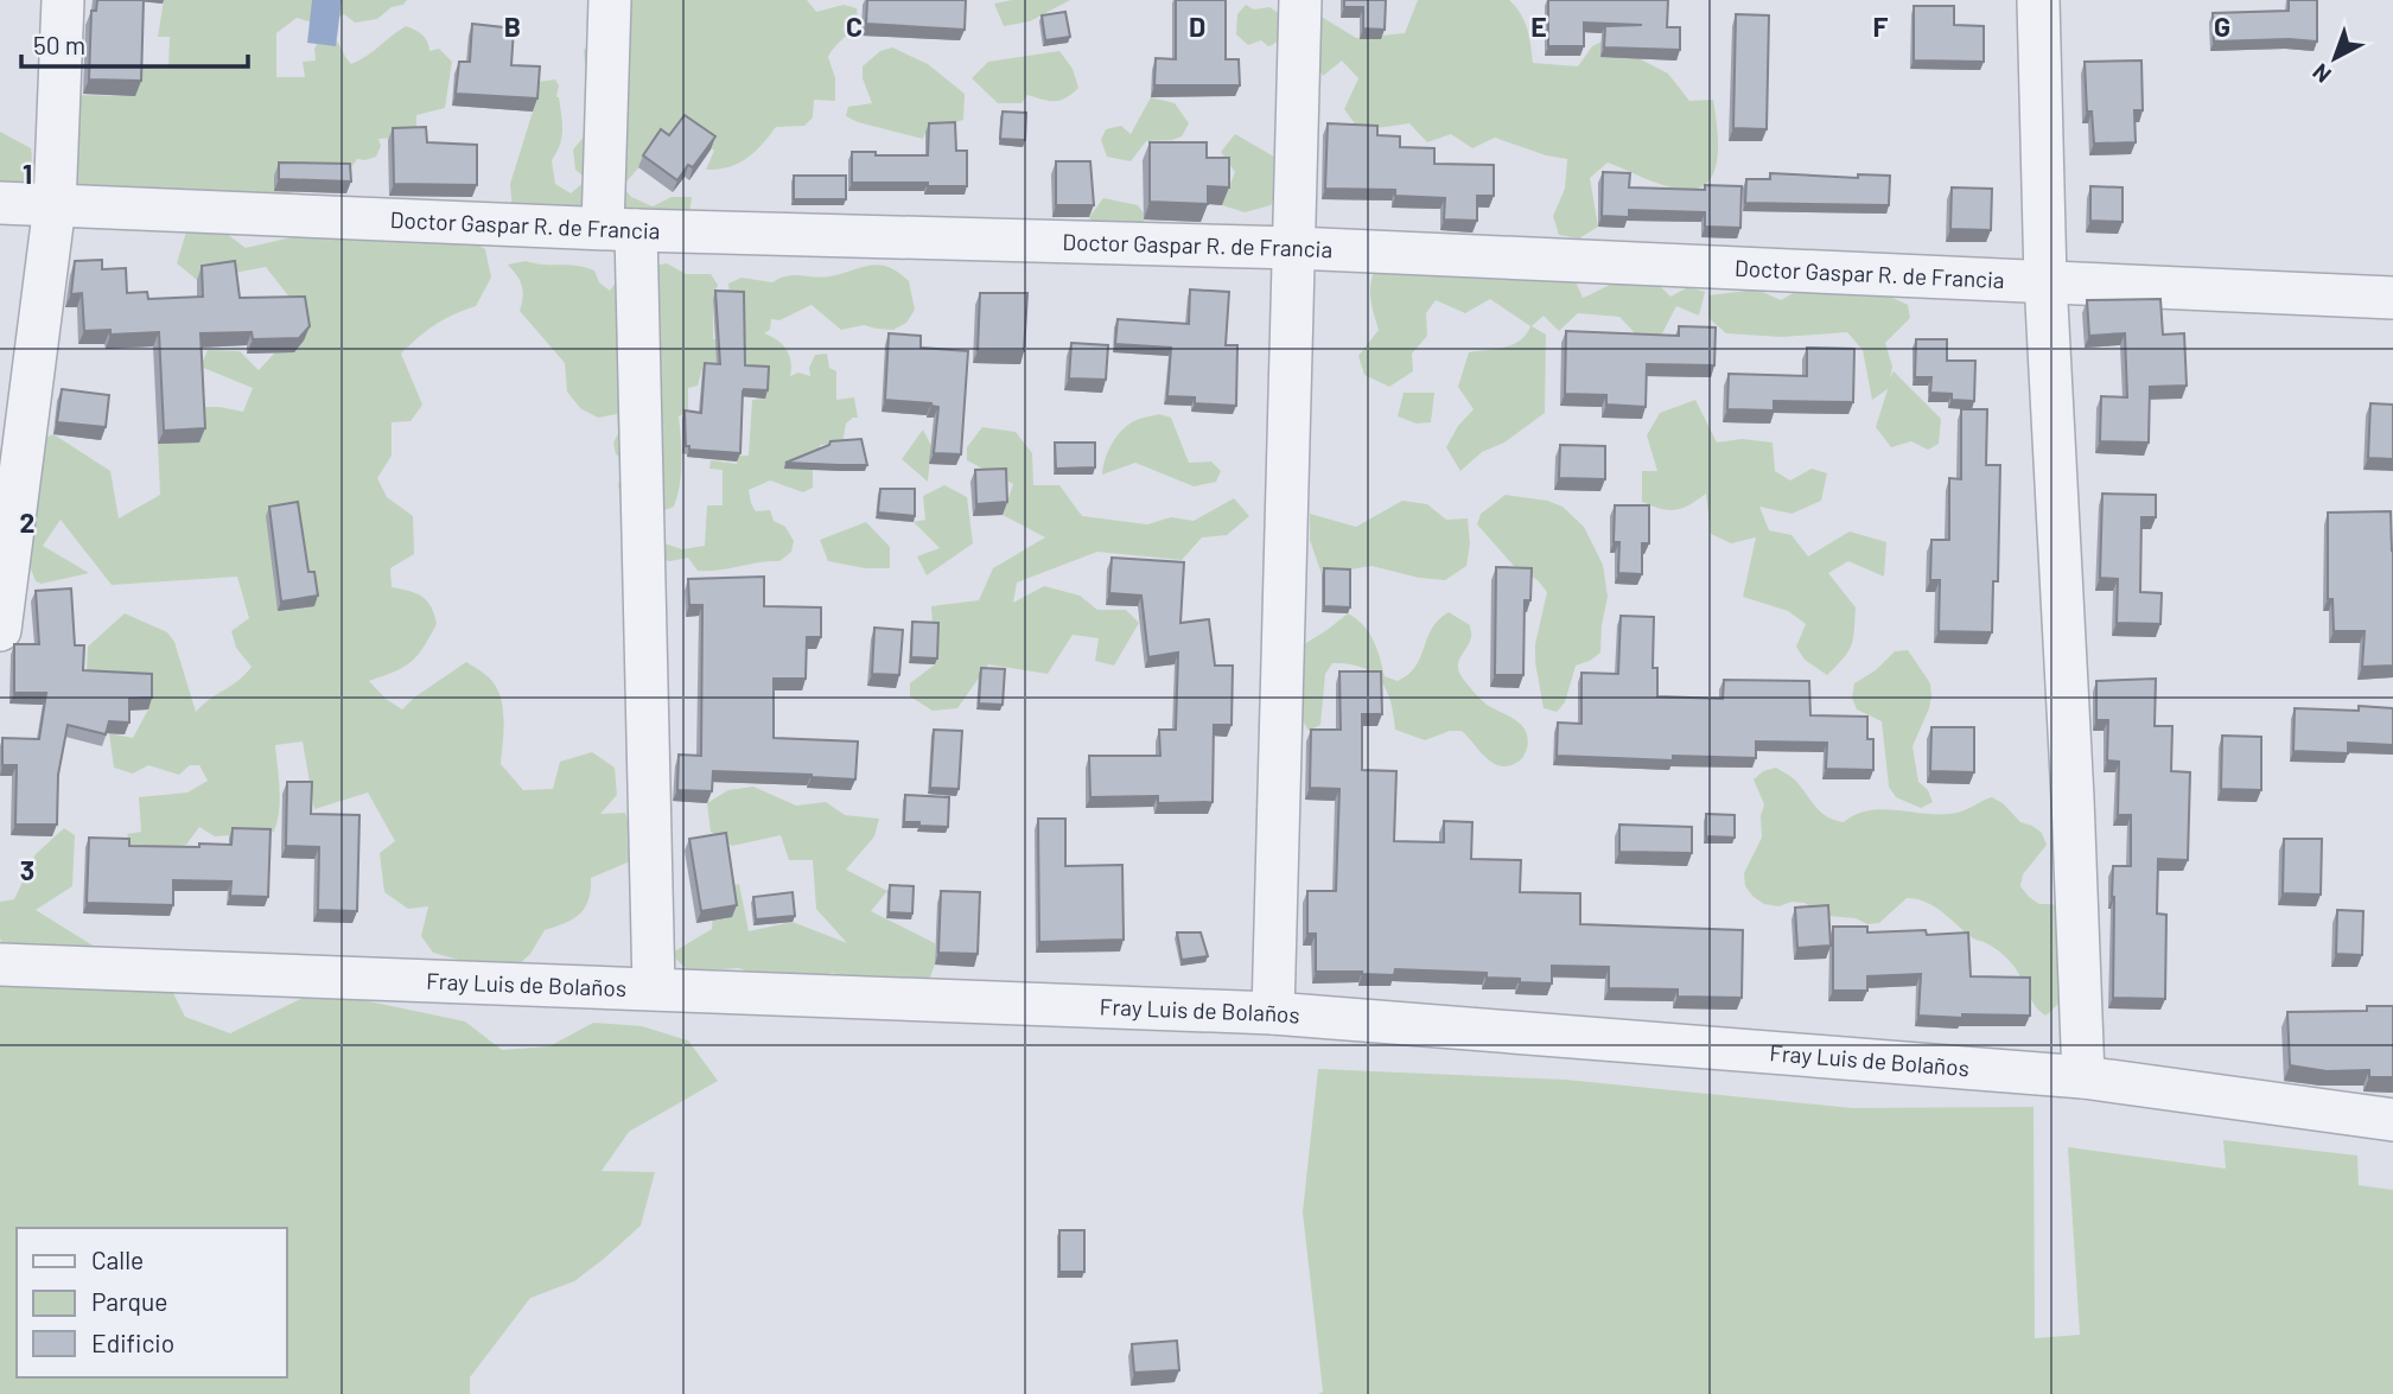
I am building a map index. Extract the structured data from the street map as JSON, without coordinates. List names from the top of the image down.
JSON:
{
  "streets": {
    "street": ["Doctor Gaspar R. de Francia", "Fray Luis de Bolaños"]
  },
  "legend": ["Calle", "Parque", "Edificio"],
  "scale_bar": "50 m",
  "north": "bottom left",
  "grid": {
    "columns": [
      "B",
      "C",
      "D",
      "E",
      "F",
      "G"
    ],
    "rows": ["1", "2", "3"]
  }
}
